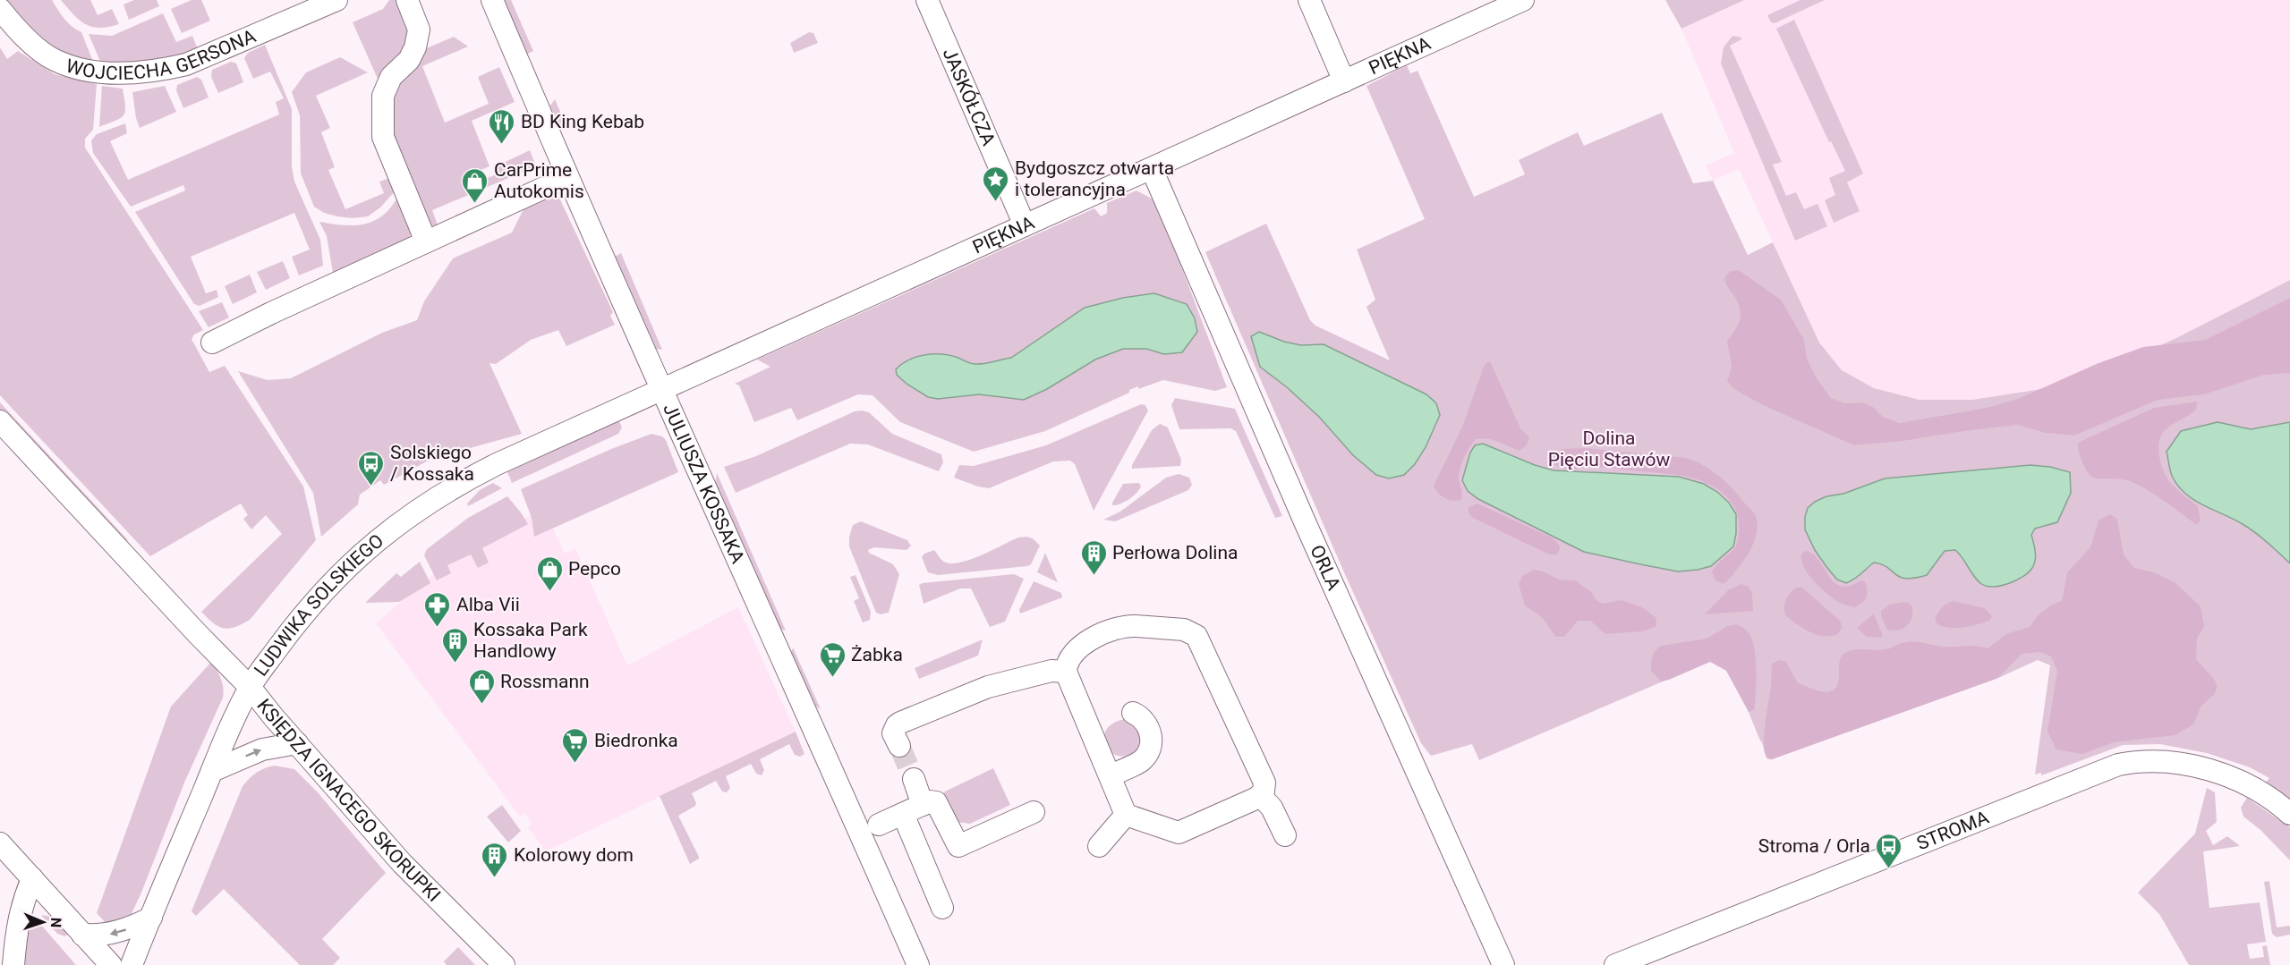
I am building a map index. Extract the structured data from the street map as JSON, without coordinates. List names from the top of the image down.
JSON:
{
  "streets": {
    "street": [
      "WOJCIECHA GERSONA",
      "PIĘKNA",
      "JASKÓŁCZA",
      "JULIUSZA KOSSAKA",
      "ORLA",
      "LUDWIKA SOLSKIEGO",
      "KSIĘDZA IGNACEGO SKORUPKI",
      "STROMA"
    ]
  },
  "crossings": [
    ["PIĘKNA", "JASKÓŁCZA"],
    ["PIĘKNA", "JULIUSZA KOSSAKA"],
    ["PIĘKNA", "ORLA"],
    ["PIĘKNA", "LUDWIKA SOLSKIEGO"],
    ["JULIUSZA KOSSAKA", "LUDWIKA SOLSKIEGO"],
    ["LUDWIKA SOLSKIEGO", "KSIĘDZA IGNACEGO SKORUPKI"]
  ],
  "parks": ["Dolina Pięciu Stawów"],
  "places": {
    "restaurant": ["BD King Kebab"],
    "place": ["Bydgoszcz otwarta i tolerancyjna"],
    "shop": ["CarPrime Autokomis", "Pepco", "Rossmann"],
    "bus stop": ["Solskiego / Kossaka", "Stroma / Orla"],
    "building": ["Perłowa Dolina", "Kossaka Park Handlowy", "Kolorowy dom"],
    "pharmacy": ["Alba Vii"],
    "supermarket": ["Żabka", "Biedronka"]
  },
  "north": "right"
}
